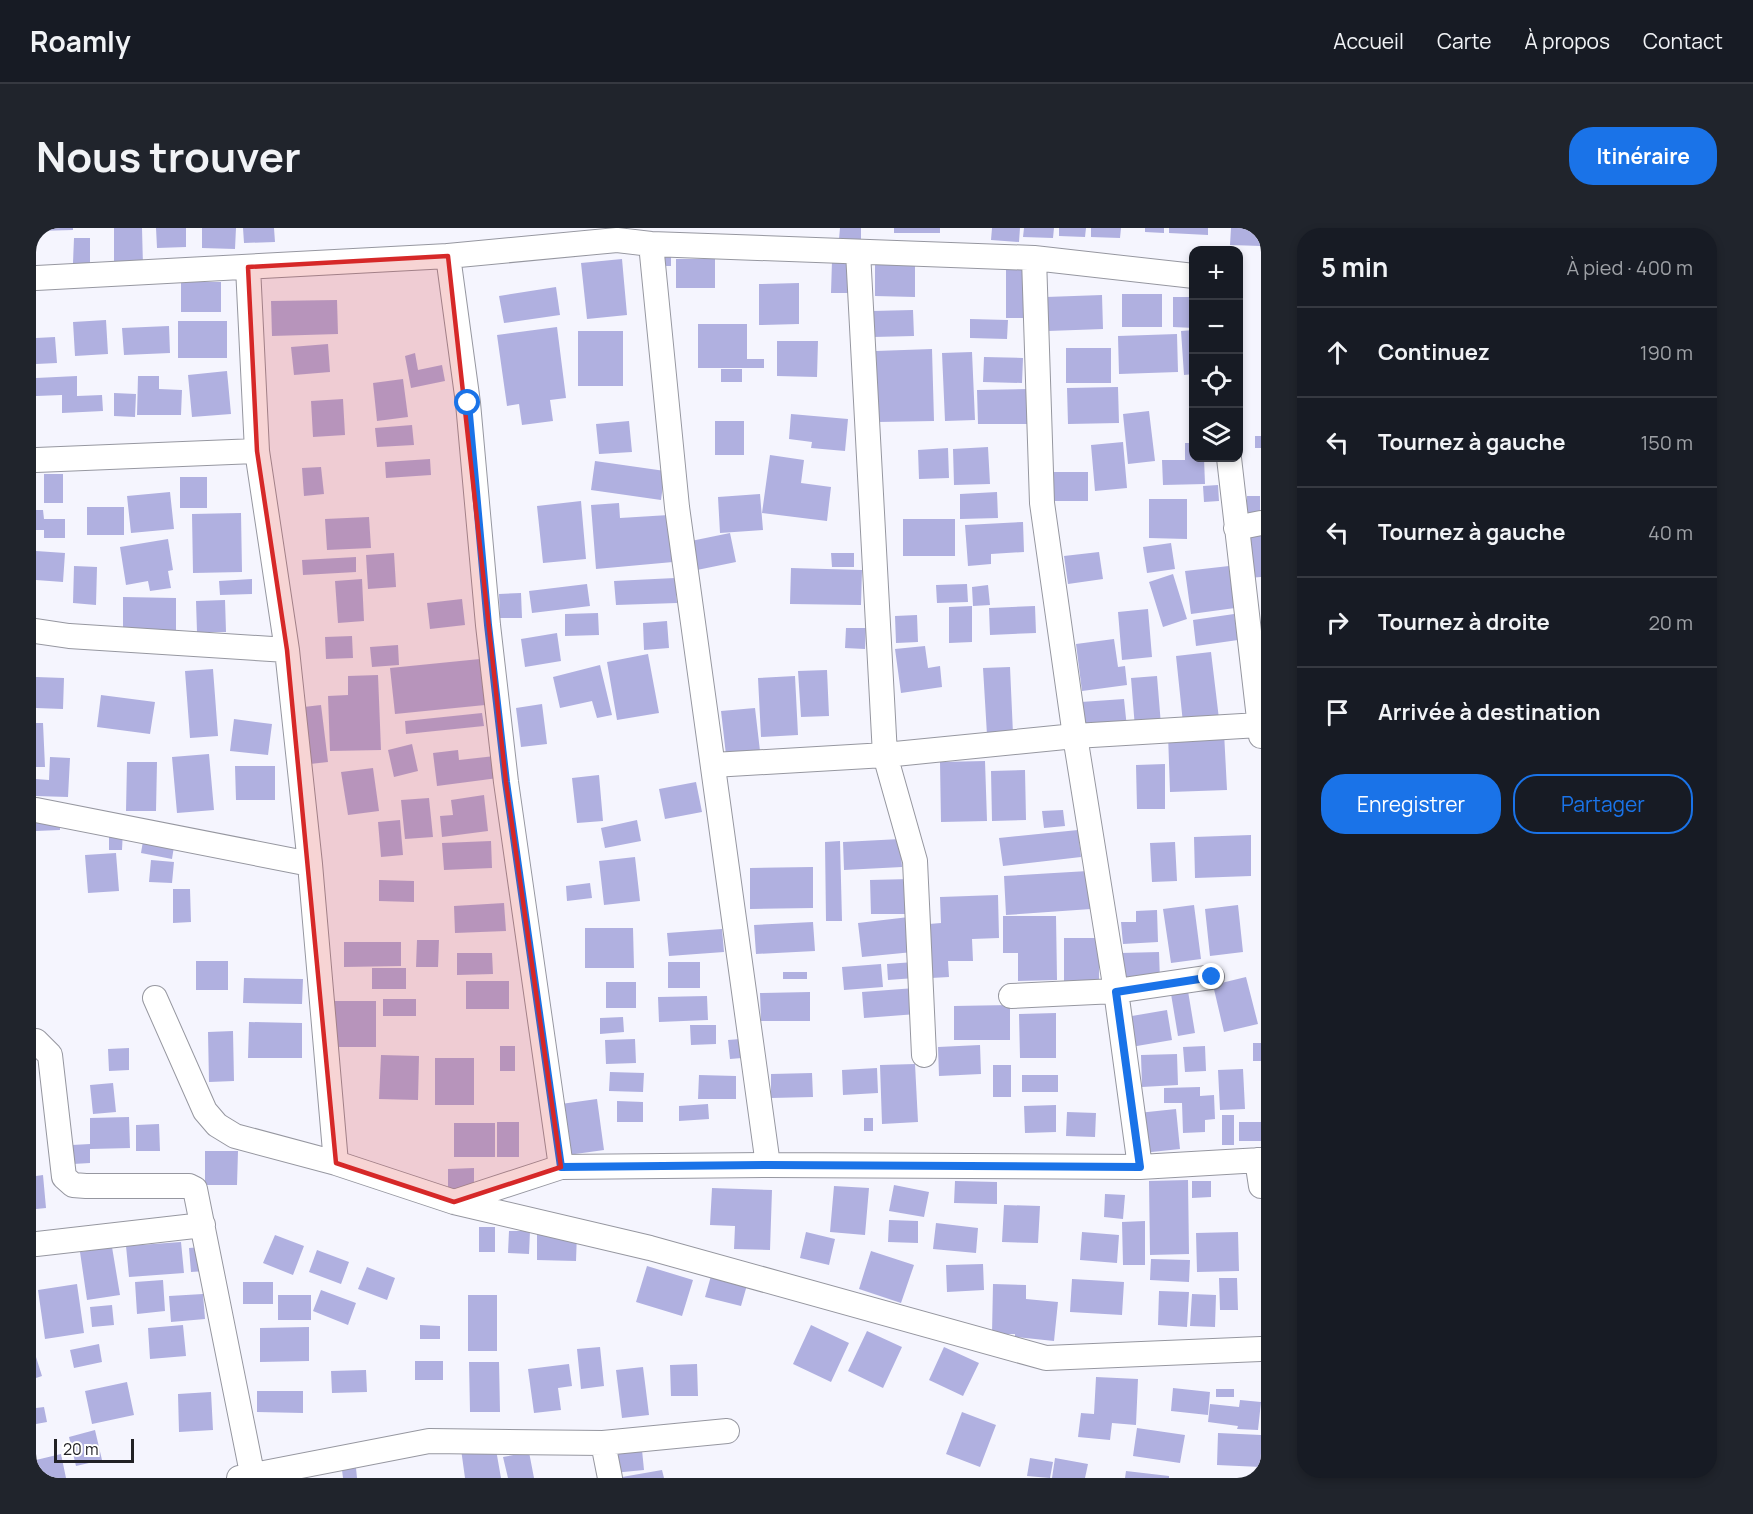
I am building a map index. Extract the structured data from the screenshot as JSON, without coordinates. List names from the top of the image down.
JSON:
{
  "scale_bar": "20 m",
  "page": {
    "header": "Roamly",
    "nav": [
      "Accueil",
      "Carte",
      "À propos",
      "Contact"
    ],
    "title": "Nous trouver",
    "buttons": [
      "Itinéraire",
      ["Enregistrer", "Partager"]
    ],
    "heading": ["5 min", "À pied · 400 m"],
    "map_buttons": ["+", "−"],
    "list": [
      ["Continuez", "190 m"],
      ["Tournez à gauche", "150 m"],
      ["Tournez à gauche", "40 m"],
      ["Tournez à droite", "20 m"],
      "Arrivée à destination"
    ],
    "scale": "20 m"
  }
}
